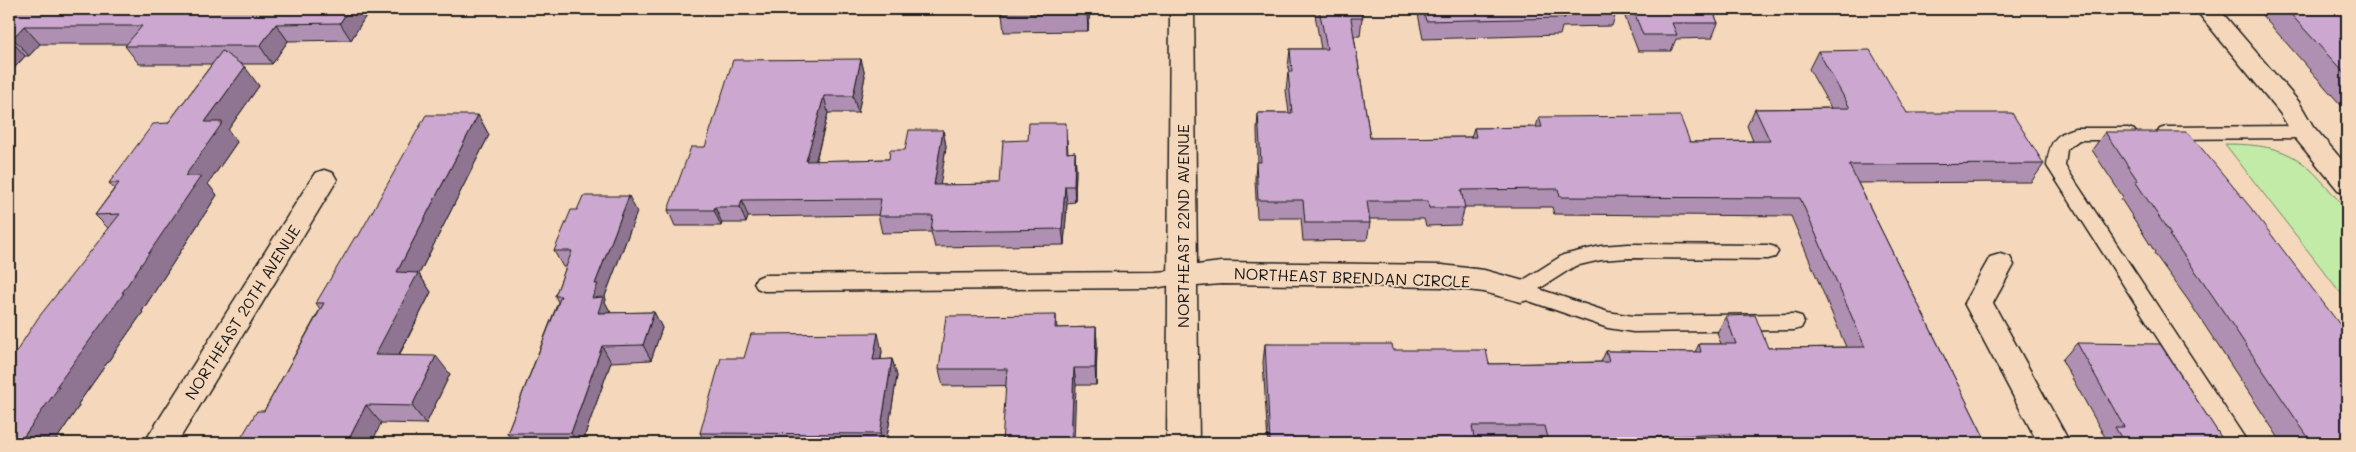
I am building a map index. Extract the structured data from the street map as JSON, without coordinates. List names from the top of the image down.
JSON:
{
  "streets": {
    "street": ["NORTHEAST 22ND AVENUE", "NORTHEAST BRENDAN CIRCLE", "NORTHEAST 20TH AVENUE"]
  },
  "crossings": [
    ["NORTHEAST 22ND AVENUE", "NORTHEAST BRENDAN CIRCLE"]
  ]
}
